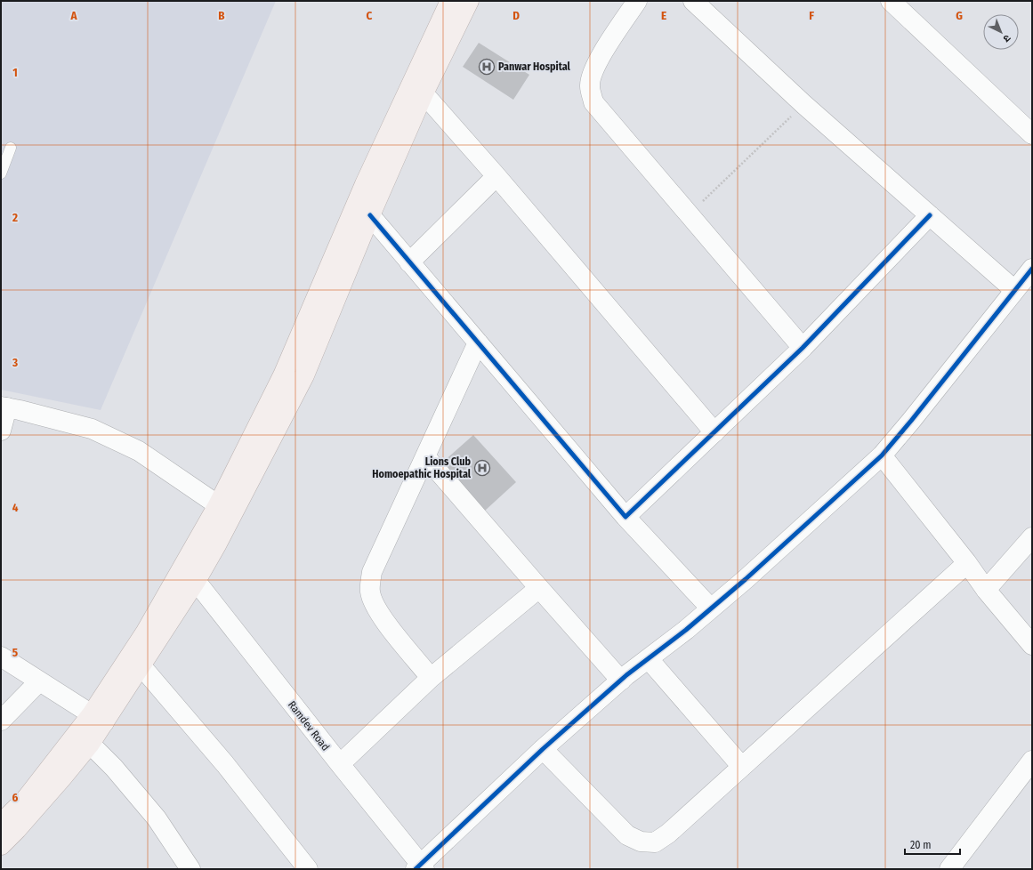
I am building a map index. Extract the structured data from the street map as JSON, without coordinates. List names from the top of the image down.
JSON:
{
  "streets": {
    "street": ["Ramdev Road"]
  },
  "places": {
    "hospital": ["Panwar Hospital", "Lions Club Homoepathic Hospital"]
  },
  "scale_bar": "20 m",
  "north": "bottom right",
  "grid": {
    "columns": [
      "A",
      "B",
      "C",
      "D",
      "E",
      "F",
      "G"
    ],
    "rows": [
      "1",
      "2",
      "3",
      "4",
      "5",
      "6"
    ]
  }
}
